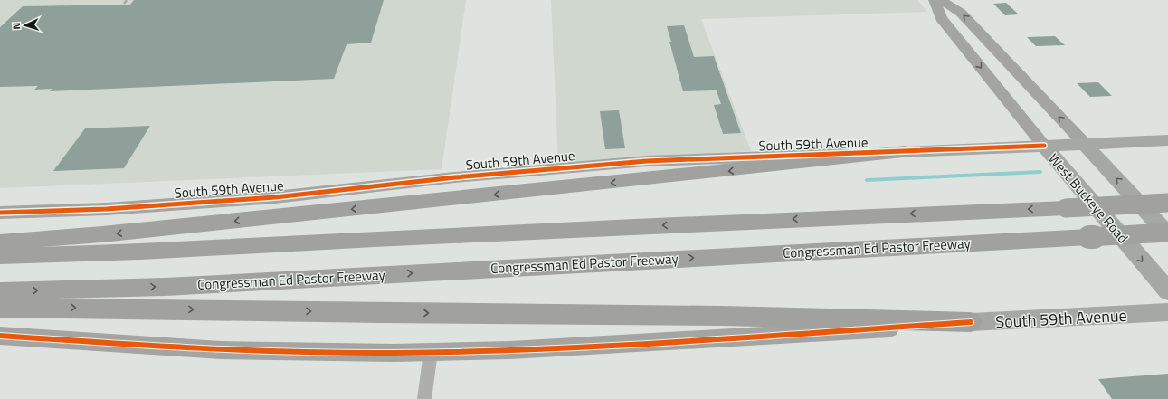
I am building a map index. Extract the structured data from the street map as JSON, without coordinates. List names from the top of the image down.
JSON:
{
  "streets": {
    "highway": ["Congressman Ed Pastor Freeway"],
    "main road": ["South 59th Avenue", "West Buckeye Road"]
  },
  "crossings": [
    ["South 59th Avenue", "West Buckeye Road"]
  ],
  "north": "left"
}
